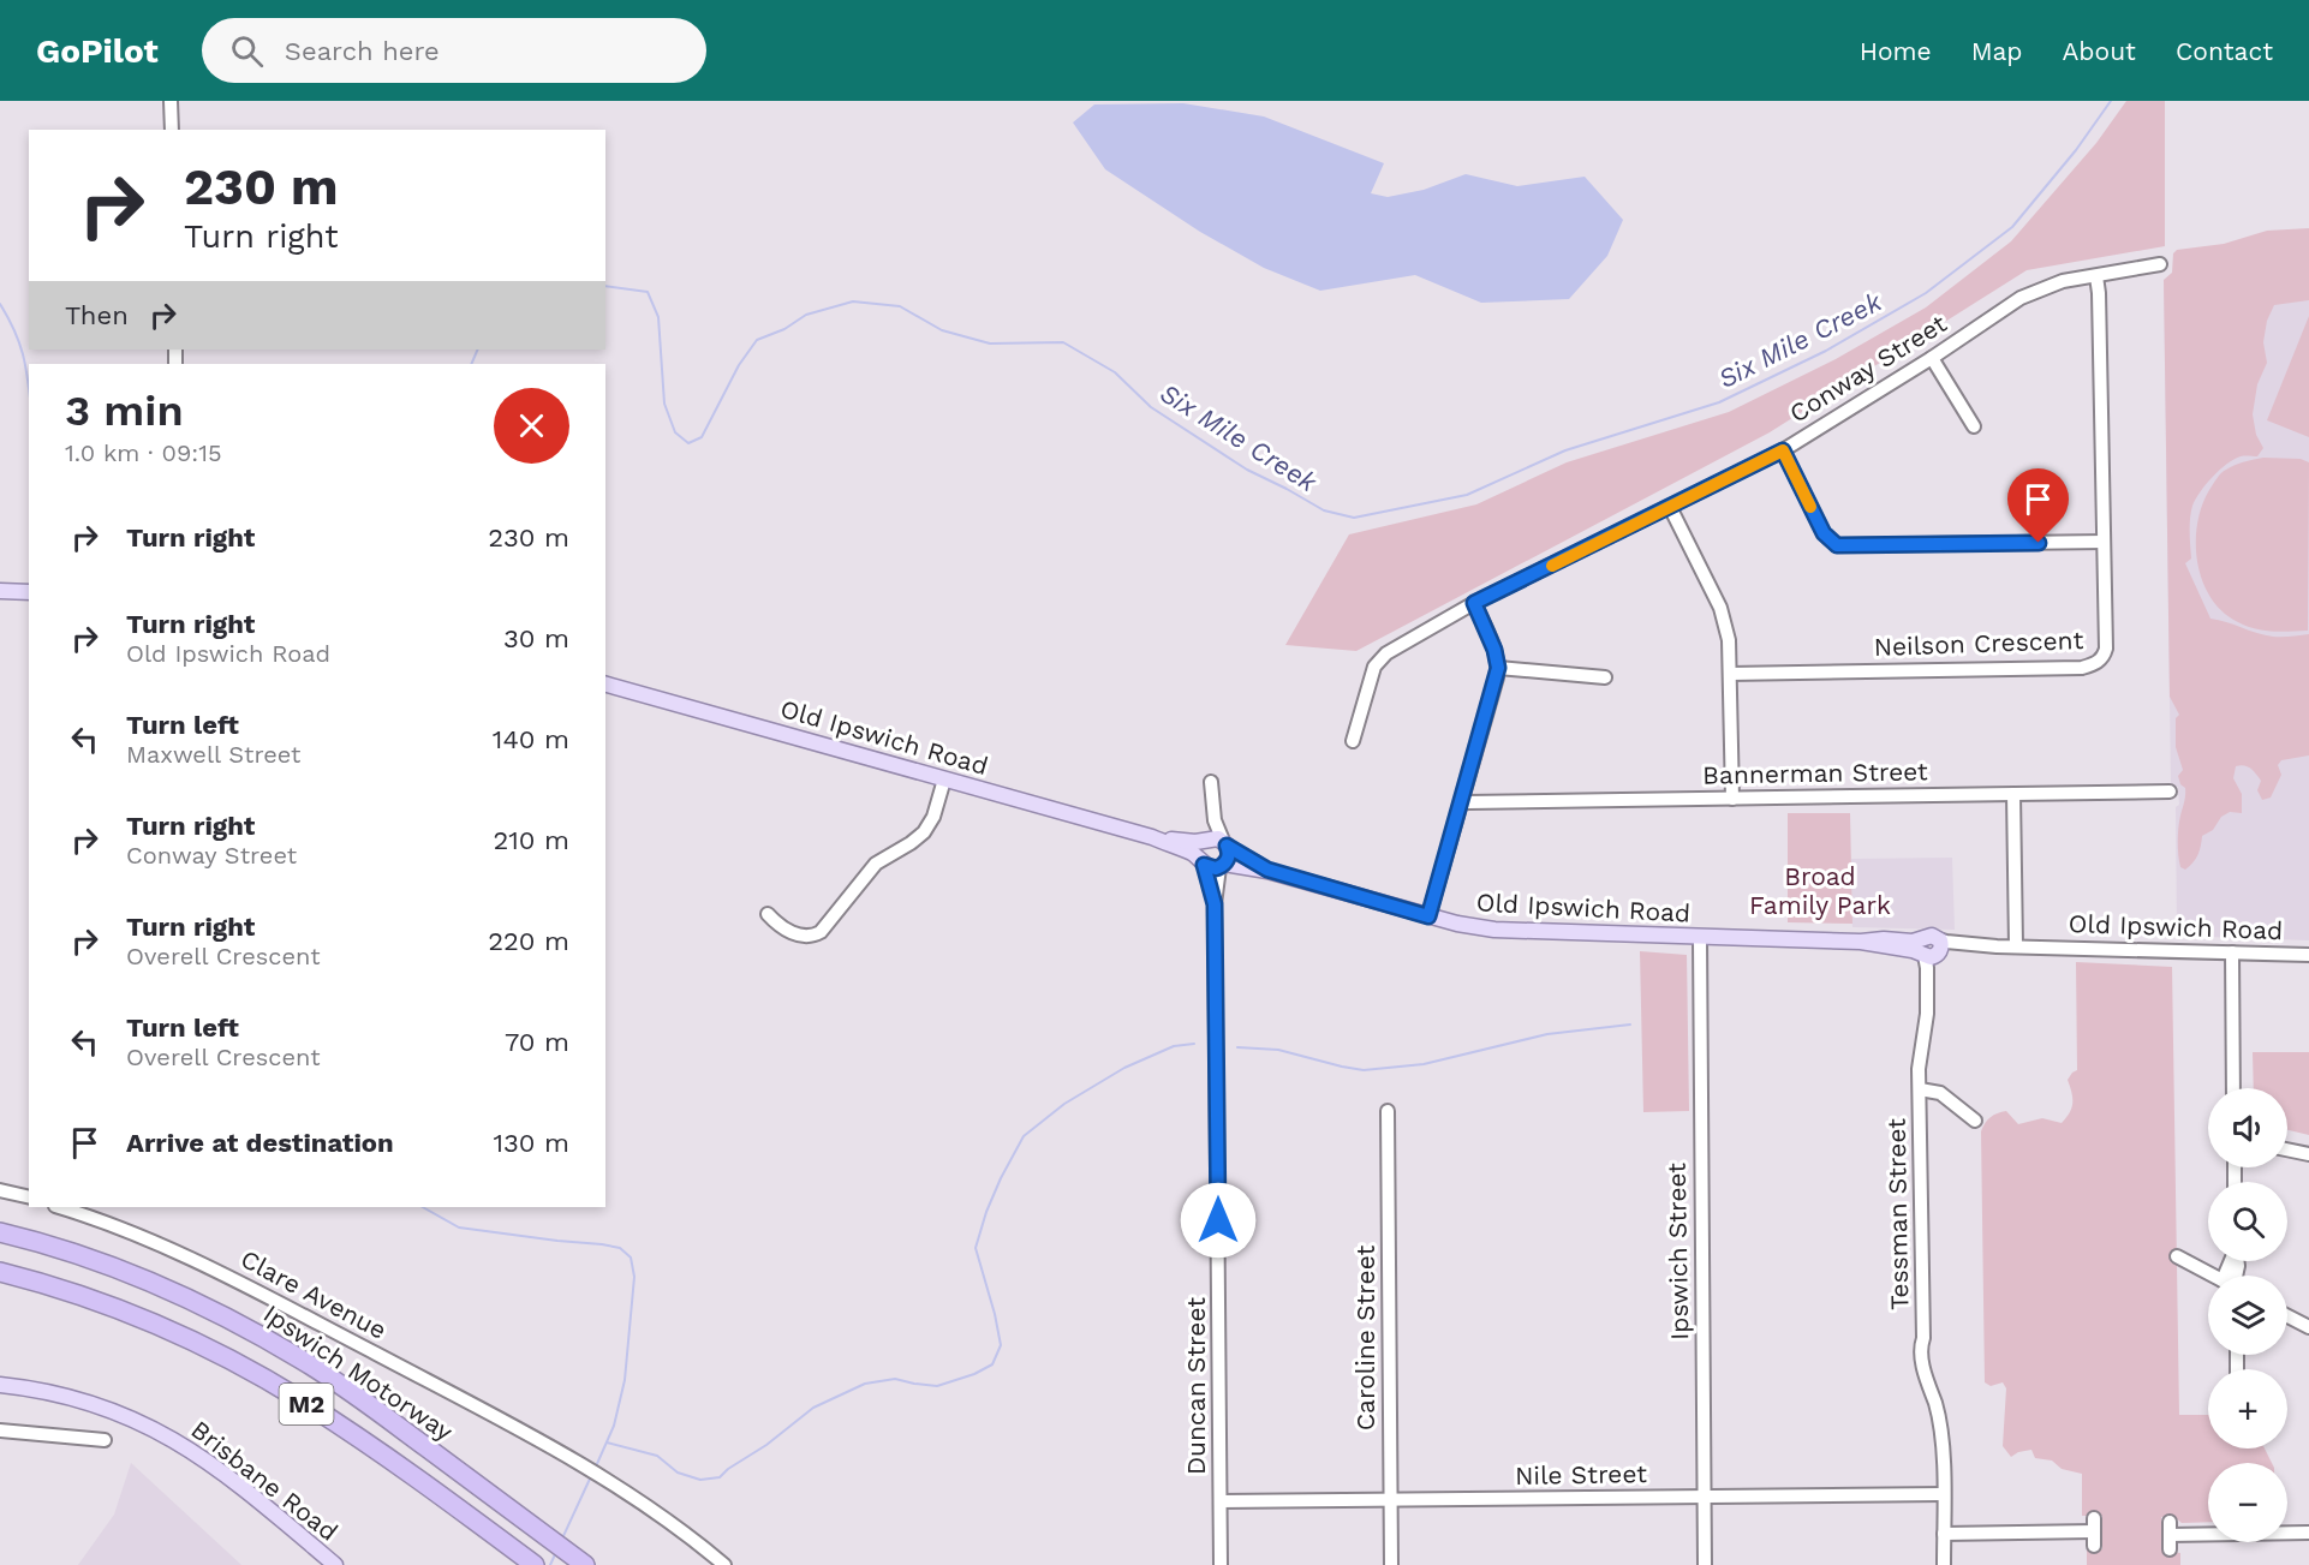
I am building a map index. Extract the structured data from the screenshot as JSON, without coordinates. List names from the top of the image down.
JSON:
{
  "streets": {
    "highway": ["Ipswich Motorway", "M2"],
    "main road": ["Old Ipswich Road", "Brisbane Road"],
    "street": [
      "Conway Street",
      "Neilson Crescent",
      "Bannerman Street",
      "Tessman Street",
      "Ipswich Street",
      "Clare Avenue",
      "Caroline Street",
      "Duncan Street",
      "Nile Street"
    ]
  },
  "crossings": [
    ["Conway Street", "Neilson Crescent"],
    ["Old Ipswich Road", "Tessman Street"],
    ["Old Ipswich Road", "Ipswich Street"],
    ["Old Ipswich Road", "Duncan Street"],
    ["Tessman Street", "Nile Street"],
    ["Ipswich Street", "Nile Street"],
    ["Caroline Street", "Nile Street"],
    ["Duncan Street", "Nile Street"]
  ],
  "water": ["Six Mile Creek"],
  "parks": ["Broad Family Park"],
  "page": {
    "header": "GoPilot",
    "search": "Search here",
    "nav": [
      "Home",
      "Map",
      "About",
      "Contact"
    ],
    "turn": ["230 m", "Turn right"],
    "then": "Then",
    "heading": ["3 min", "1.0 km · 09:15"],
    "list": [
      {
        "name": "Turn right",
        "value": "230 m"
      },
      {
        "name": "Turn right",
        "note": "Old Ipswich Road",
        "value": "30 m"
      },
      {
        "name": "Turn left",
        "note": "Maxwell Street",
        "value": "140 m"
      },
      {
        "name": "Turn right",
        "note": "Conway Street",
        "value": "210 m"
      },
      {
        "name": "Turn right",
        "note": "Overell Crescent",
        "value": "220 m"
      },
      {
        "name": "Turn left",
        "note": "Overell Crescent",
        "value": "70 m"
      },
      {
        "name": "Arrive at destination",
        "value": "130 m"
      }
    ],
    "map_buttons": ["+", "−"]
  }
}
